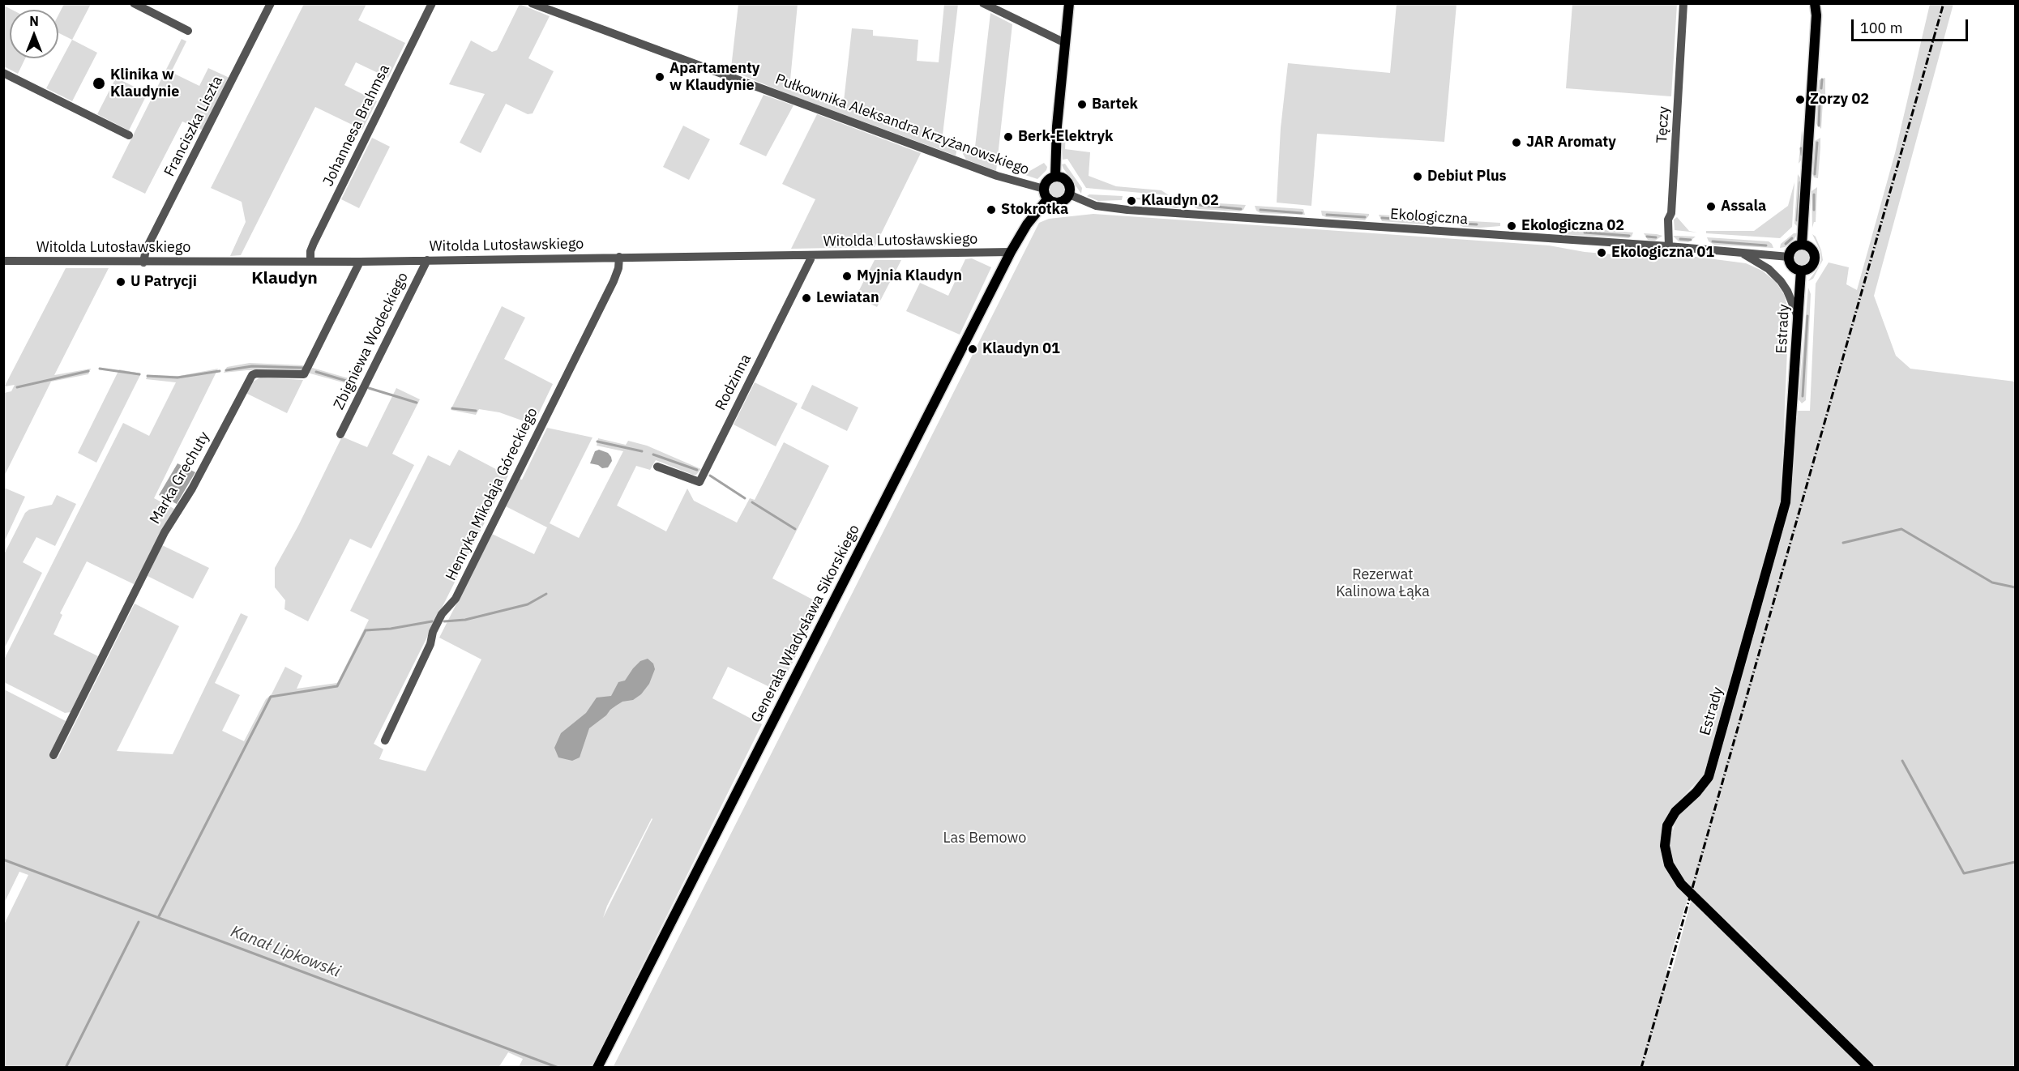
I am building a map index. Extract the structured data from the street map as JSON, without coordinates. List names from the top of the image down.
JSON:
{
  "streets": {
    "main road": ["Estrady", "Generała Władysława Sikorskiego"],
    "street": [
      "Pułkownika Aleksandra Krzyżanowskiego",
      "Tęczy",
      "Johannesa Brahmsa",
      "Franciszka Liszta",
      "Ekologiczna",
      "Witolda Lutosławskiego",
      "Zbigniewa Wodeckiego",
      "Rodzinna",
      "Marka Grechuty",
      "Henryka Mikołaja Góreckiego"
    ]
  },
  "crossings": [
    ["Pułkownika Aleksandra Krzyżanowskiego", "Ekologiczna"],
    ["Pułkownika Aleksandra Krzyżanowskiego", "Generała Władysława Sikorskiego"],
    ["Tęczy", "Ekologiczna"],
    ["Johannesa Brahmsa", "Witolda Lutosławskiego"],
    ["Franciszka Liszta", "Witolda Lutosławskiego"],
    ["Ekologiczna", "Estrady"],
    ["Ekologiczna", "Generała Władysława Sikorskiego"],
    ["Witolda Lutosławskiego", "Zbigniewa Wodeckiego"],
    ["Witolda Lutosławskiego", "Rodzinna"],
    ["Witolda Lutosławskiego", "Marka Grechuty"],
    ["Witolda Lutosławskiego", "Henryka Mikołaja Góreckiego"],
    ["Witolda Lutosławskiego", "Generała Władysława Sikorskiego"]
  ],
  "districts": ["Klaudyn"],
  "water": ["Kanał Lipkowski"],
  "parks": ["Rezerwat Kalinowa Łąka", "Las Bemowo"],
  "places": [
    "Apartamenty w Klaudynie",
    "Klinika w Klaudynie",
    "Zorzy 02",
    "Bartek",
    "Berk-Elektryk",
    "JAR Aromaty",
    "Debiut Plus",
    "Klaudyn 02",
    "Assala",
    "Stokrotka",
    "Ekologiczna 02",
    "Ekologiczna 01",
    "Myjnia Klaudyn",
    "U Patrycji",
    "Lewiatan",
    "Klaudyn 01"
  ],
  "scale_bar": "100 m",
  "north": "top"
}
